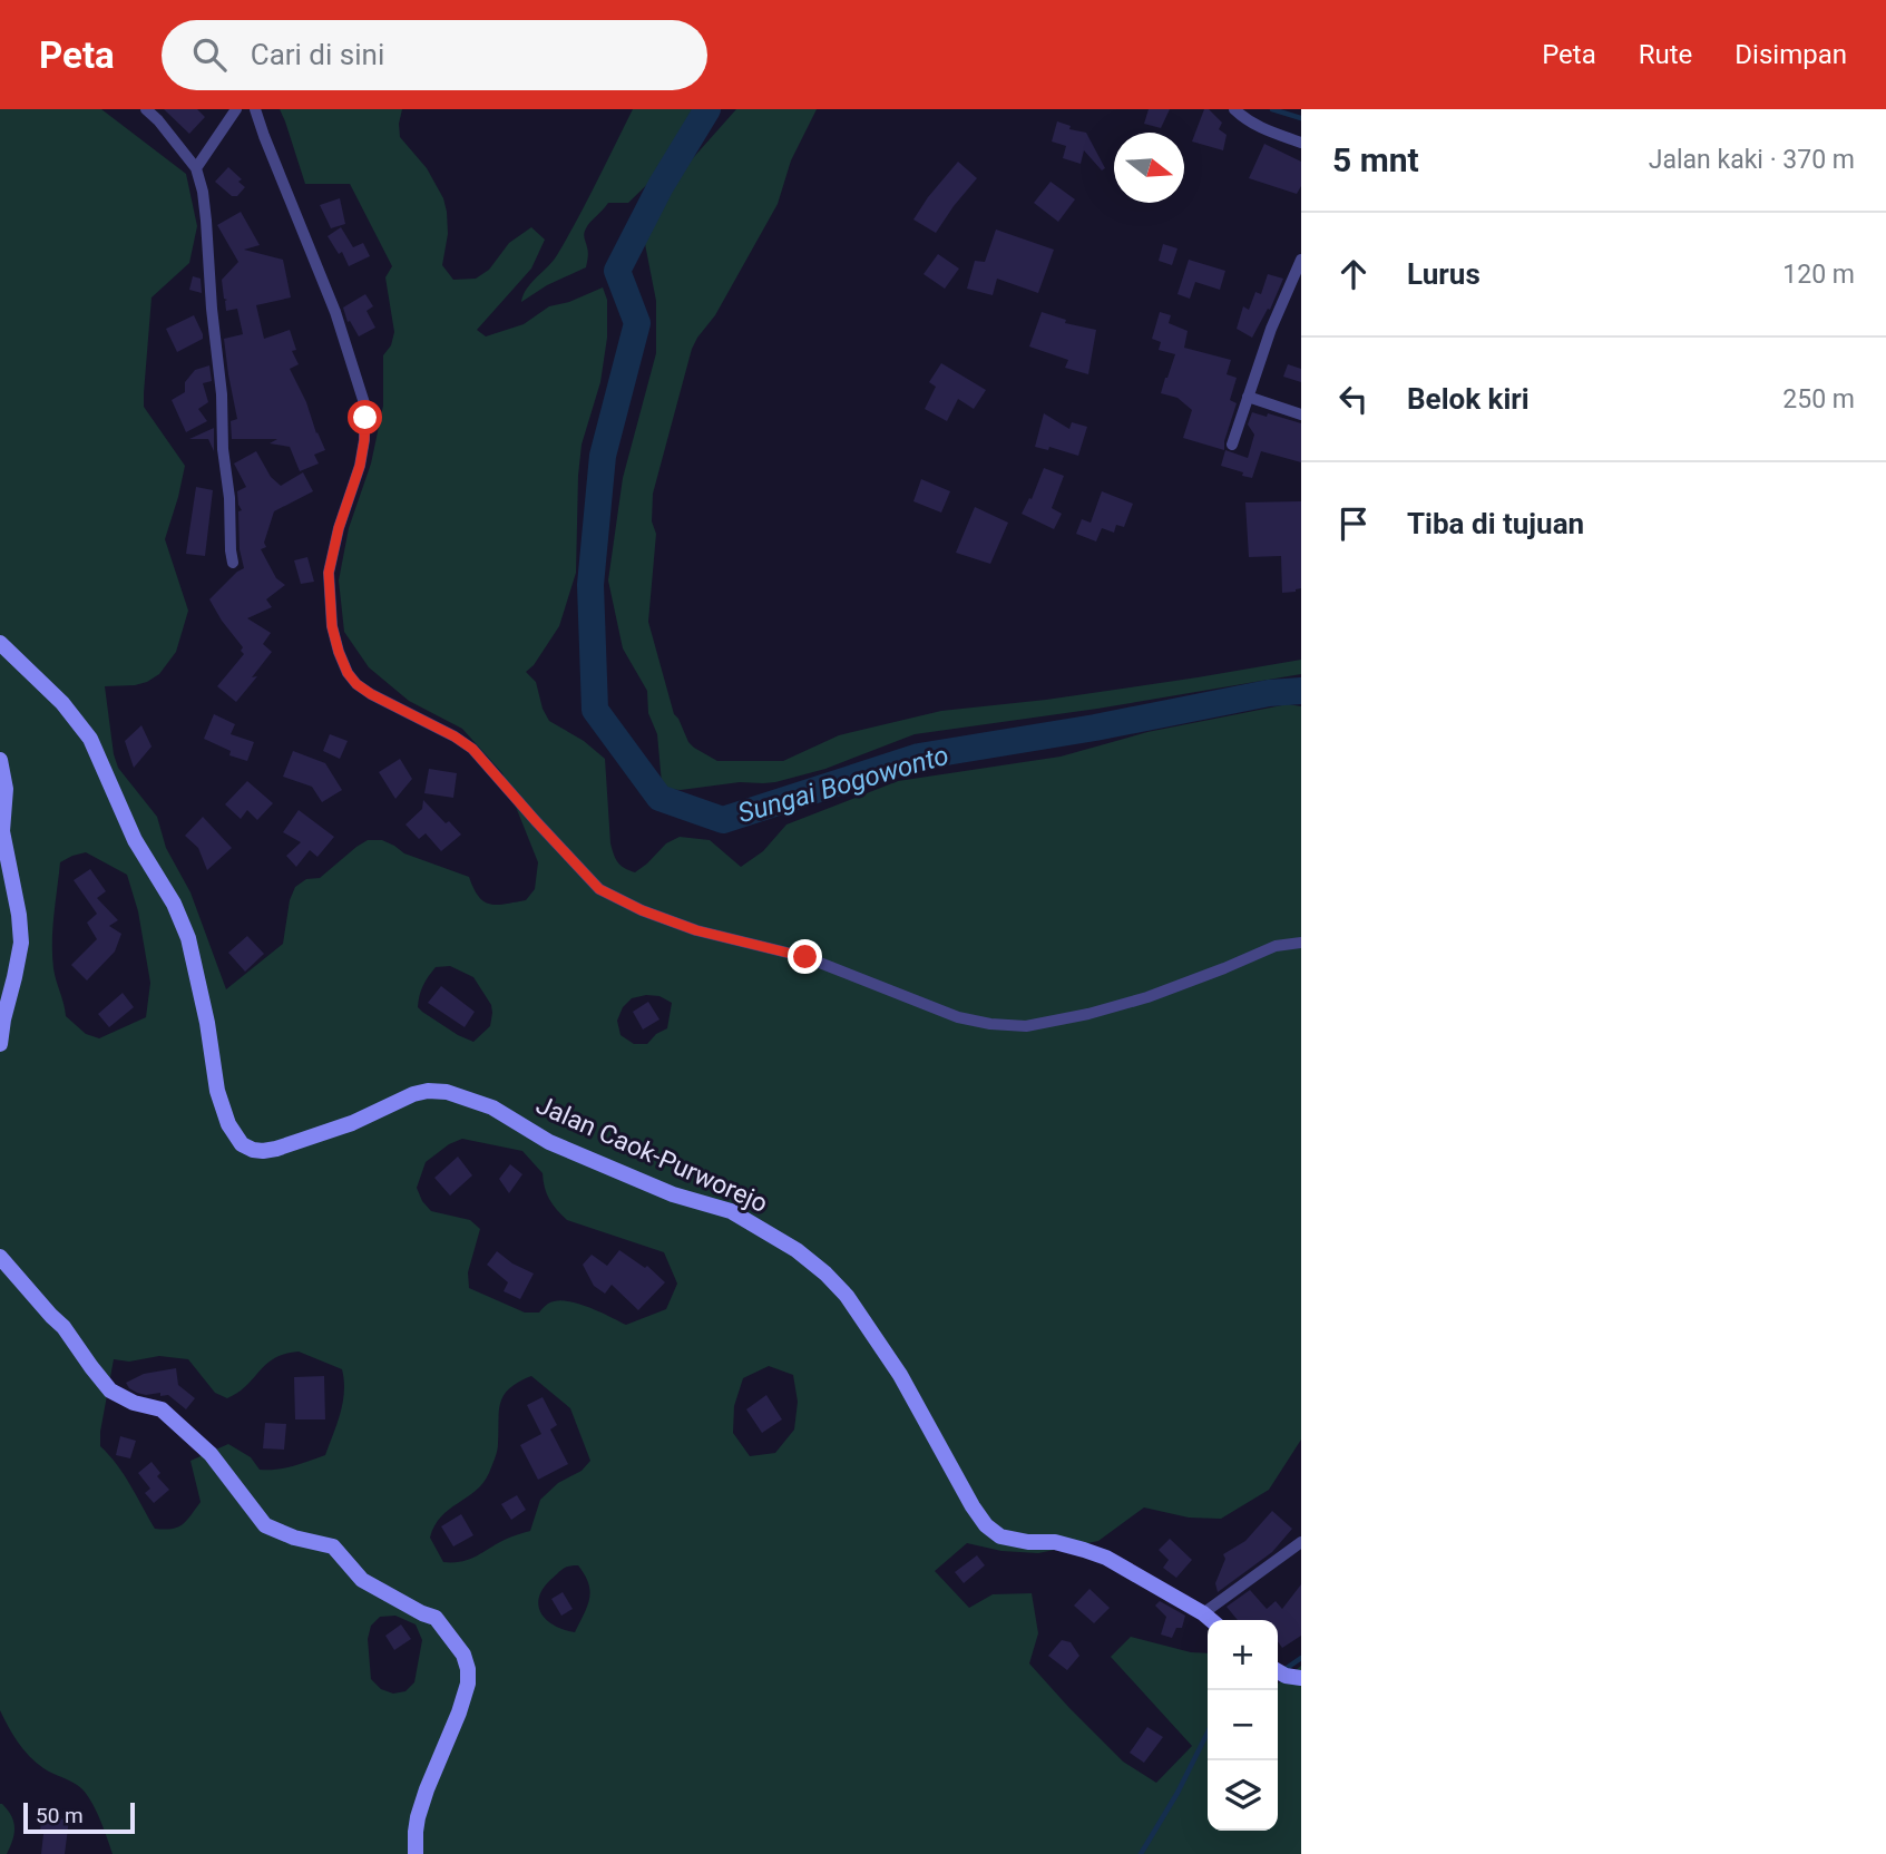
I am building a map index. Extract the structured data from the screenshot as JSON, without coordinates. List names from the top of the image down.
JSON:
{
  "streets": {
    "street": ["Jalan Caok-Purworejo"]
  },
  "water": ["Sungai Bogowonto"],
  "scale_bar": "50 m",
  "north": "right",
  "page": {
    "header": "Peta",
    "search": "Cari di sini",
    "nav": ["Peta", "Rute", "Disimpan"],
    "heading": ["5 mnt", "Jalan kaki · 370 m"],
    "list": [
      ["Lurus", "120 m"],
      ["Belok kiri", "250 m"],
      "Tiba di tujuan"
    ],
    "map_buttons": ["+", "−"],
    "scale": "50 m"
  }
}
